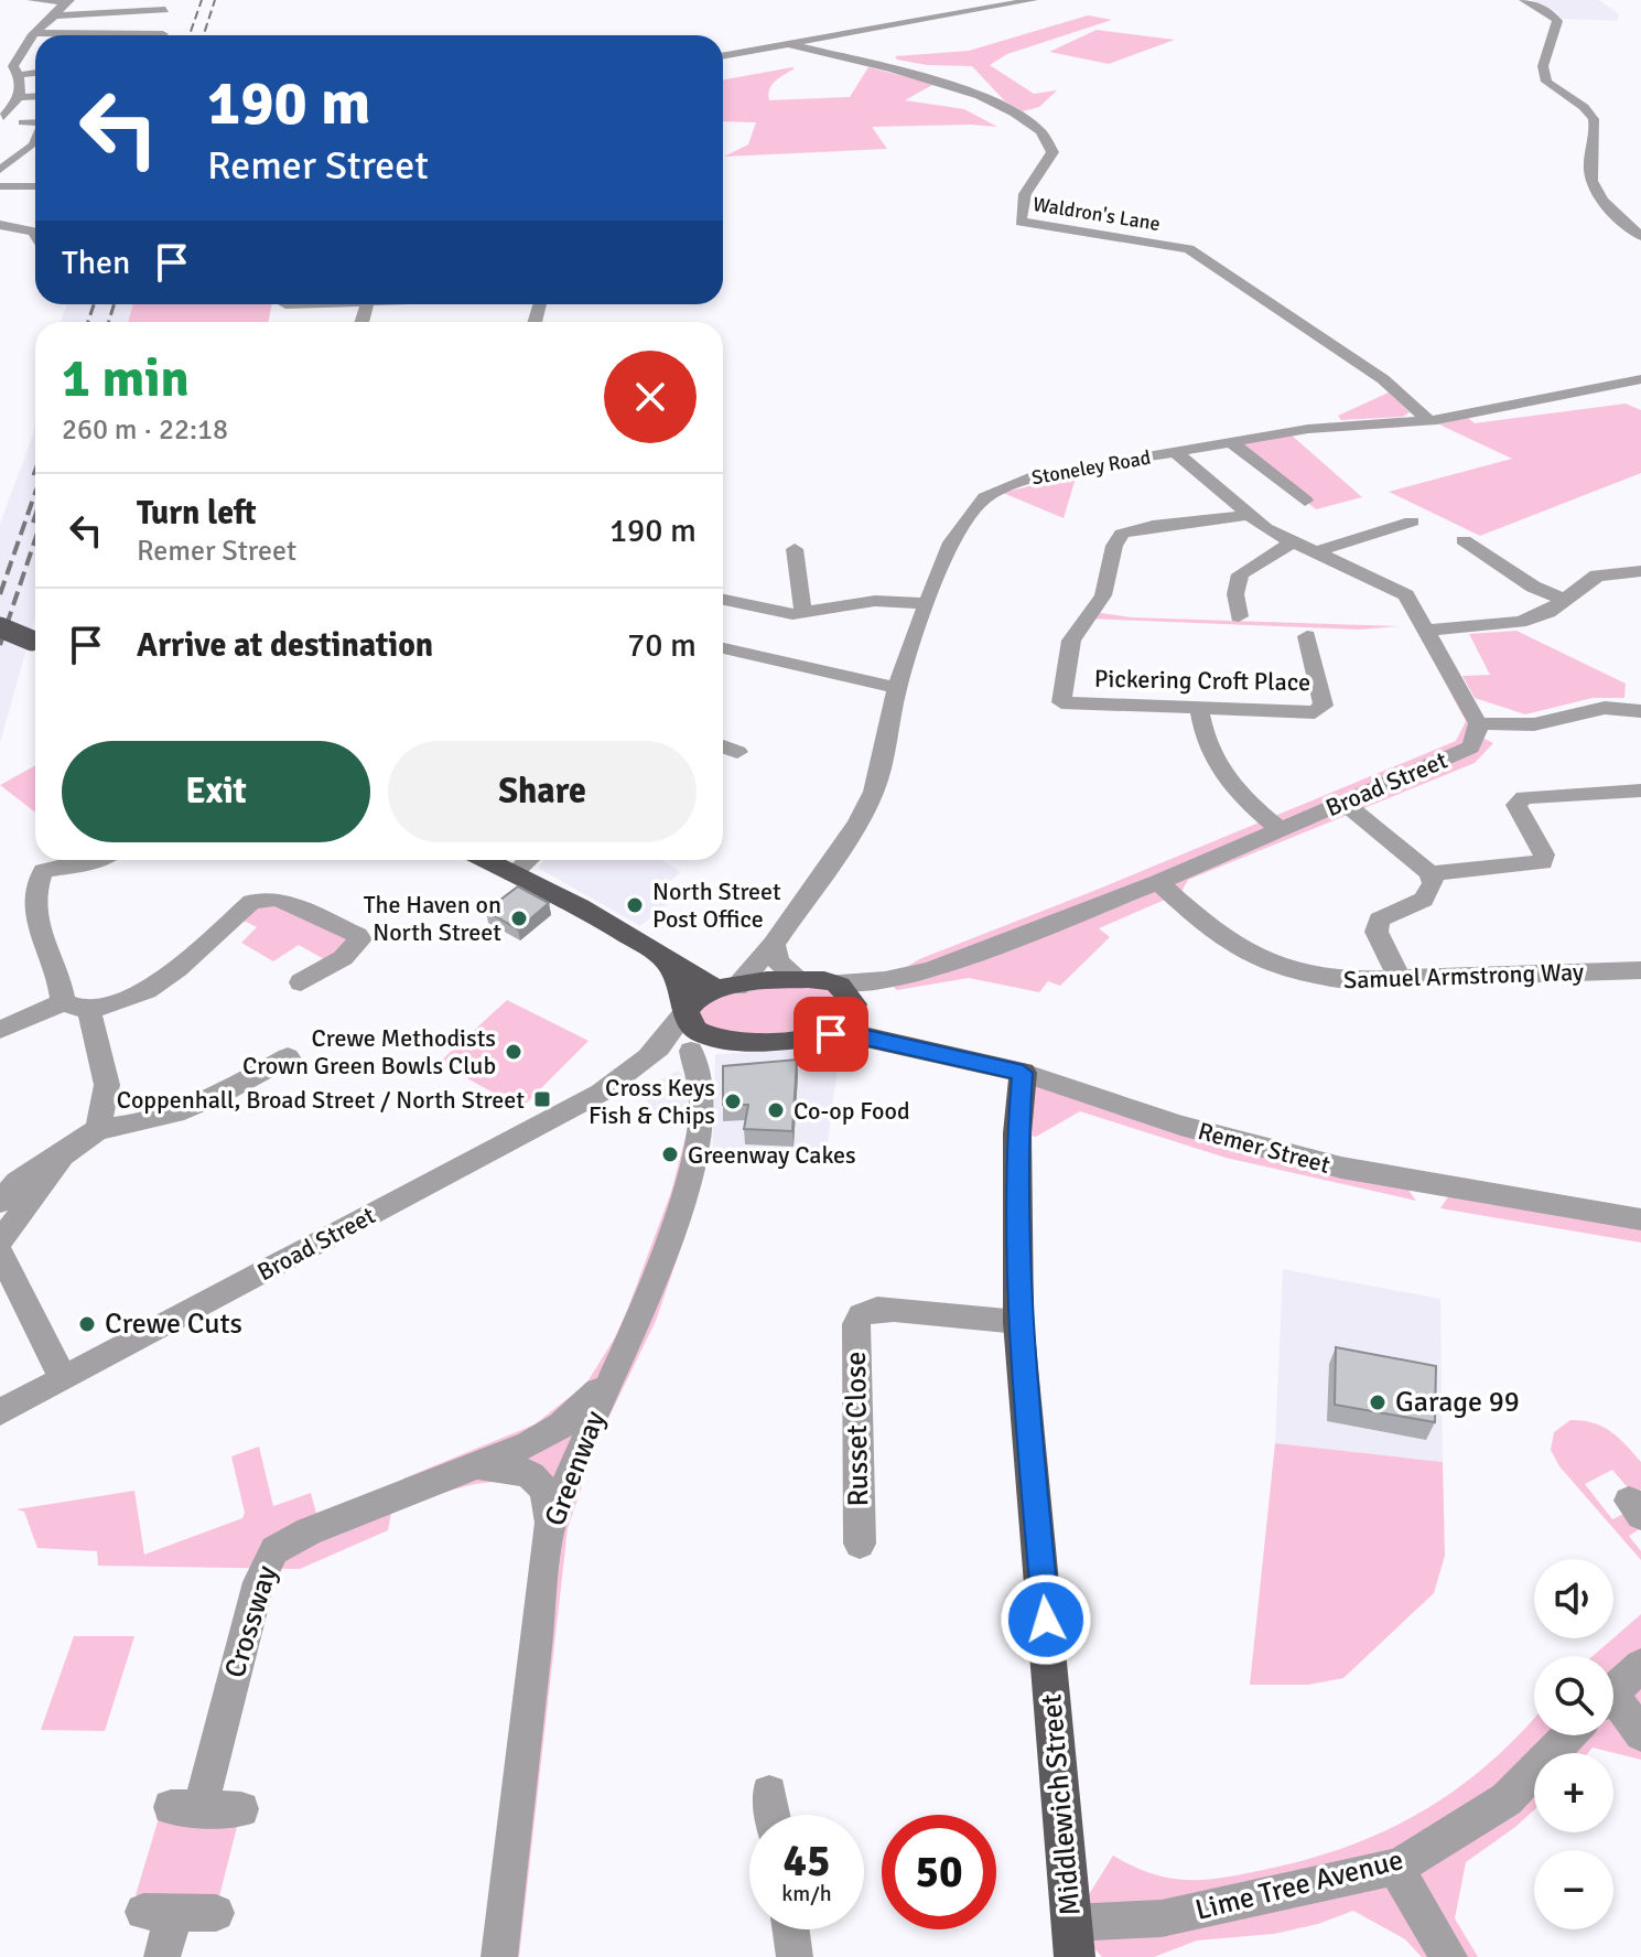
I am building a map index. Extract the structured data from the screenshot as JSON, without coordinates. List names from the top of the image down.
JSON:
{
  "streets": {
    "main road": ["Remer Street", "Middlewich Street"],
    "street": [
      "Waldron's Lane",
      "Stoneley Road",
      "Pickering Croft Place",
      "Broad Street",
      "Samuel Armstrong Way",
      "Russet Close",
      "Greenway",
      "Crossway",
      "Lime Tree Avenue"
    ]
  },
  "crossings": [
    ["Waldron's Lane", "Stoneley Road"],
    ["Broad Street", "Samuel Armstrong Way"],
    ["Broad Street", "Remer Street"],
    ["Broad Street", "Greenway"],
    ["Remer Street", "Middlewich Street"],
    ["Russet Close", "Middlewich Street"],
    ["Greenway", "Crossway"],
    ["Middlewich Street", "Lime Tree Avenue"]
  ],
  "places": {
    "other": [
      "North Street Post Office",
      "The Haven on North Street",
      "Crewe Methodists Crown Green Bowls Club",
      "Cross Keys Fish & Chips",
      "Co-op Food",
      "Greenway Cakes",
      "Crewe Cuts",
      "Garage 99"
    ],
    "transit": ["Coppenhall, Broad Street / North Street"]
  },
  "page": {
    "turn": ["190 m", "Remer Street"],
    "then": "Then",
    "heading": ["1 min", "260 m · 22:18"],
    "list": [
      {
        "name": "Turn left",
        "note": "Remer Street",
        "value": "190 m"
      },
      {
        "name": "Arrive at destination",
        "value": "70 m"
      }
    ],
    "buttons": ["Exit", "Share"],
    "map_buttons": ["+", "−"],
    "speed": "45 km/h",
    "limit": "50"
  }
}
